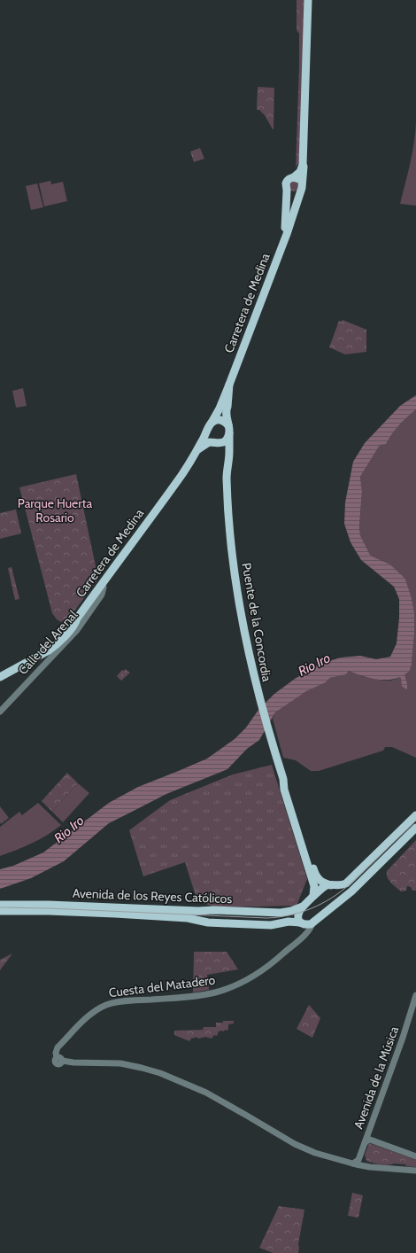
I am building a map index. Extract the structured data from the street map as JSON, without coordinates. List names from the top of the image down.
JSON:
{
  "streets": {
    "main road": ["Carretera de Medina", "Puente de la Concordia", "Avenida de los Reyes Católicos"],
    "street": ["Calle del Arenal", "Cuesta del Matadero", "Avenida de la Música"]
  },
  "crossings": [
    ["Carretera de Medina", "Puente de la Concordia"],
    ["Carretera de Medina", "Calle del Arenal"],
    ["Avenida de los Reyes Católicos", "Cuesta del Matadero"],
    ["Cuesta del Matadero", "Avenida de la Música"]
  ],
  "water": ["Rio Iro"],
  "parks": ["Parque Huerta Rosario"]
}
